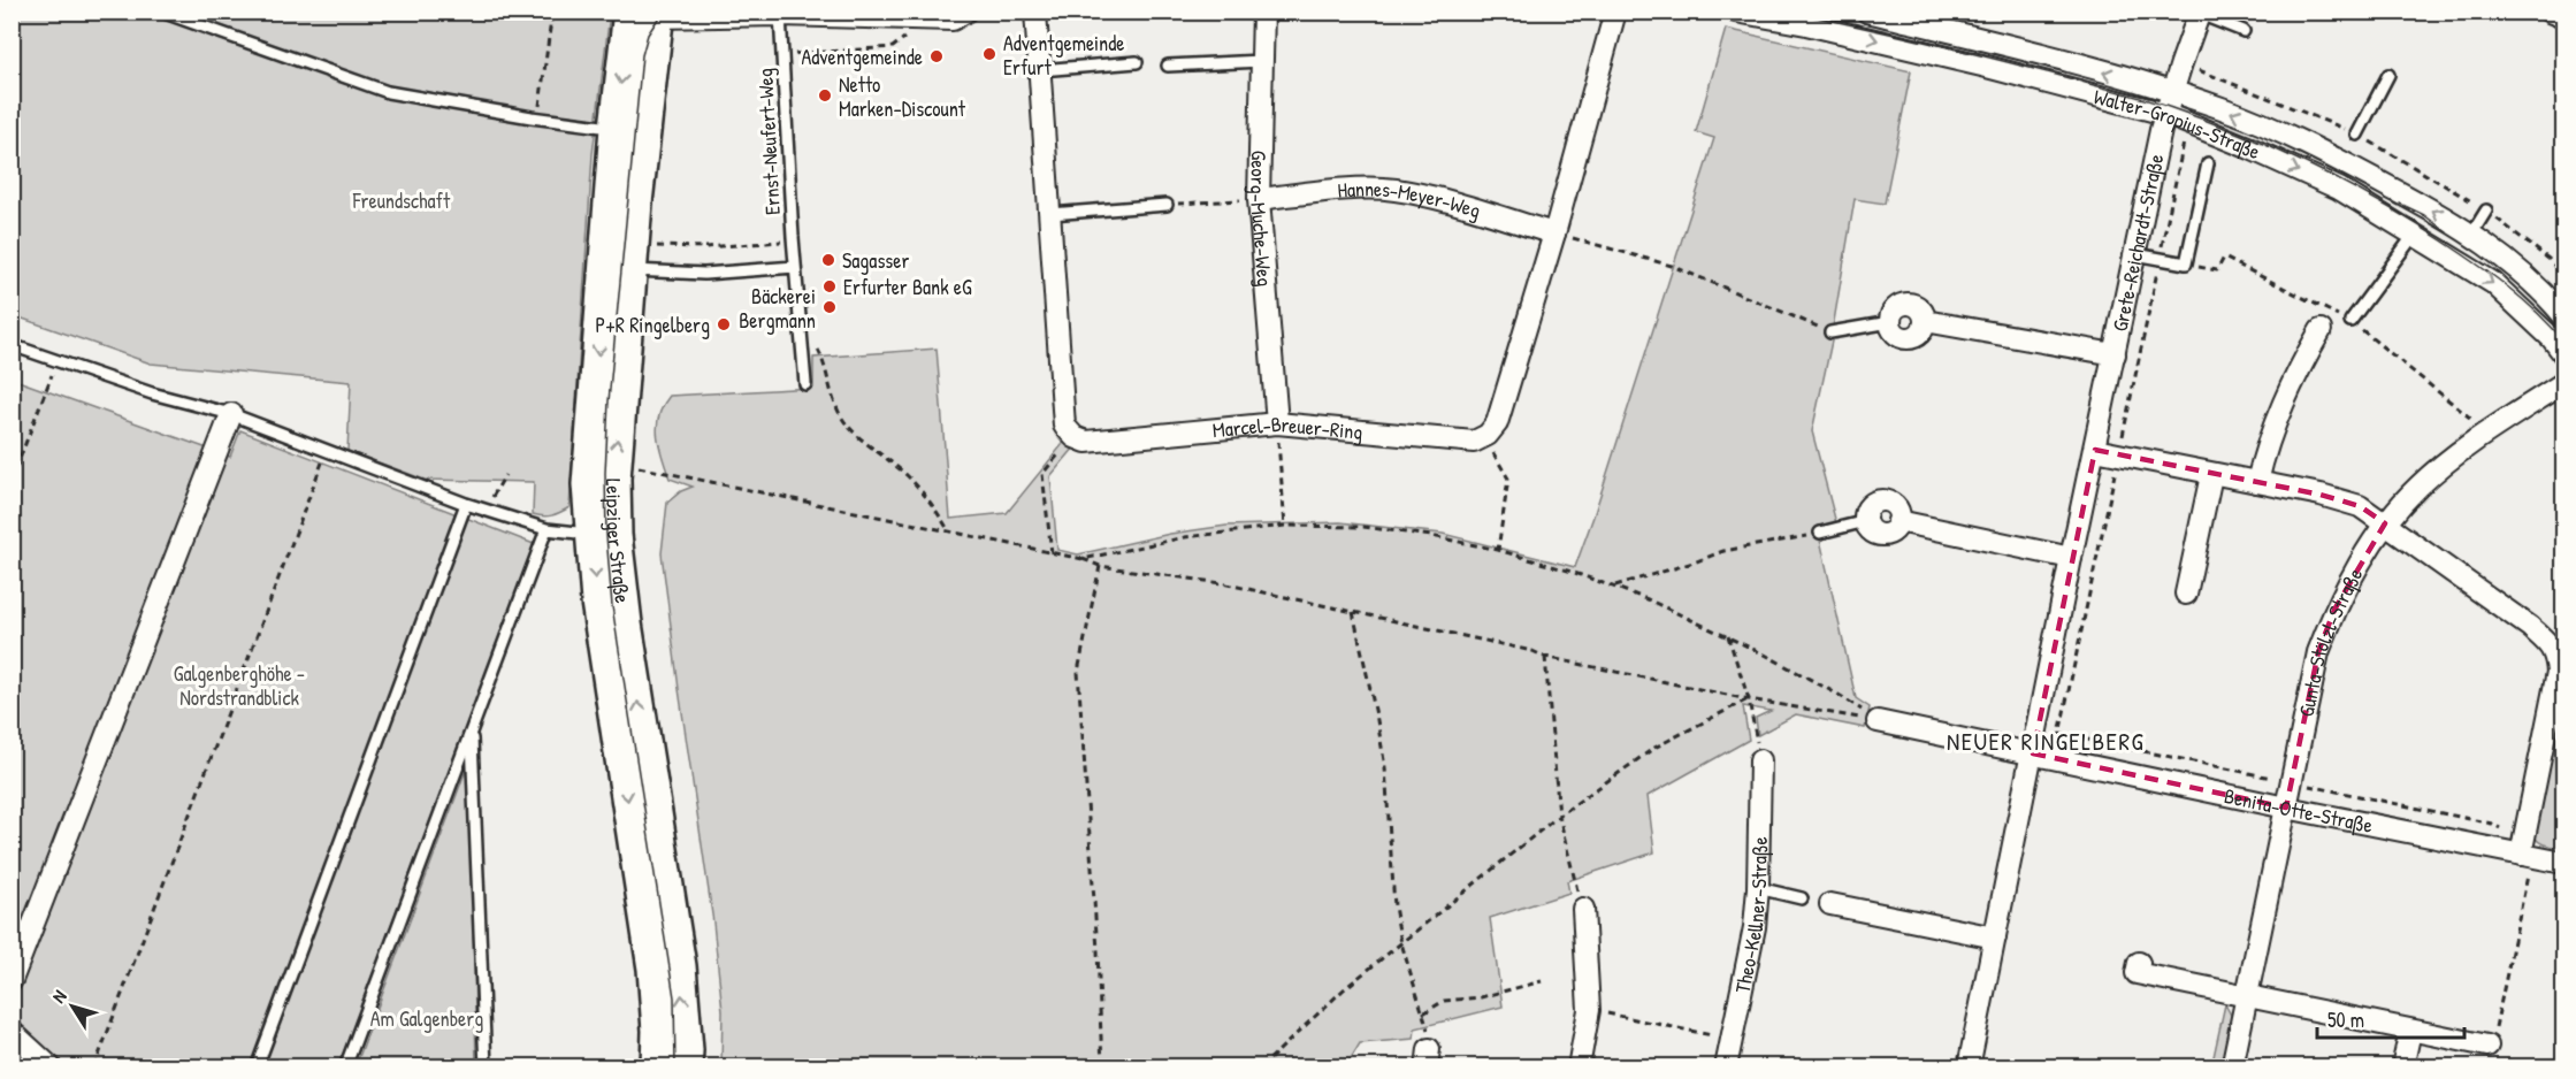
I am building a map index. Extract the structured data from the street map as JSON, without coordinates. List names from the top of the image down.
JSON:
{
  "streets": {
    "main road": ["Leipziger Straße"],
    "street": [
      "Walter-Gropius-Straße",
      "Hannes-Meyer-Weg",
      "Georg-Muche-Weg",
      "Grete-Reichardt-Straße",
      "Marcel-Breuer-Ring",
      "Gunta-Stölzl-Straße",
      "Benita-Otte-Straße",
      "Theo-Kellner-Straße"
    ],
    "lane": ["Ernst-Neufert-Weg"]
  },
  "crossings": [
    ["Walter-Gropius-Straße", "Grete-Reichardt-Straße"],
    ["Hannes-Meyer-Weg", "Georg-Muche-Weg"],
    ["Georg-Muche-Weg", "Marcel-Breuer-Ring"],
    ["Grete-Reichardt-Straße", "Benita-Otte-Straße"],
    ["Gunta-Stölzl-Straße", "Benita-Otte-Straße"]
  ],
  "districts": ["NEUER RINGELBERG"],
  "parks": ["Freundschaft", "Galgenberghöhe - Nordstrandblick", "Am Galgenberg"],
  "places": [
    "Adventgemeinde Erfurt",
    "Adventgemeinde",
    "Netto Marken-Discount",
    "Sagasser",
    "Erfurter Bank eG",
    "Bäckerei Bergmann",
    "P+R Ringelberg"
  ],
  "scale_bar": "50 m",
  "north": "top left"
}
